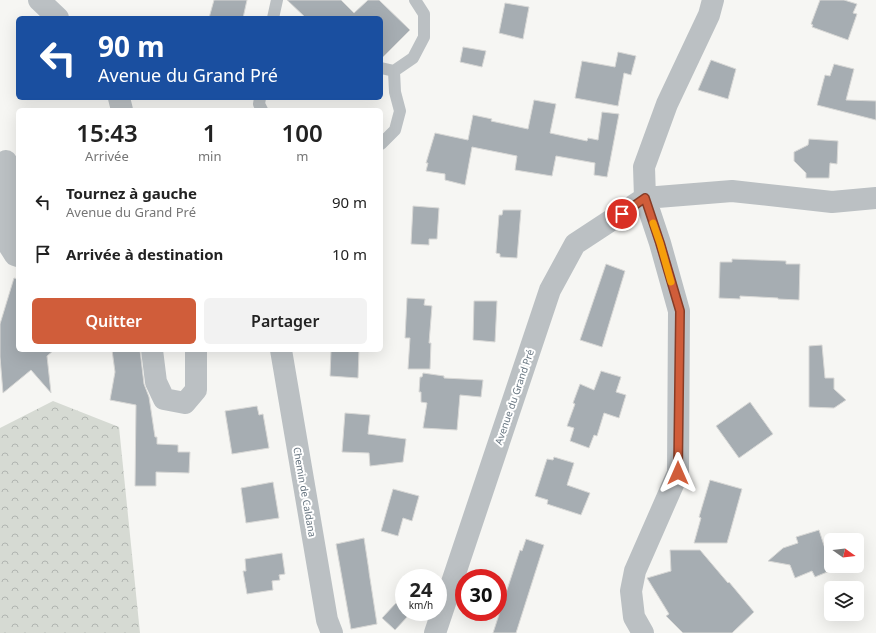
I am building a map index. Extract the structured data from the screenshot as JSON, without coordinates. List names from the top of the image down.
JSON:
{
  "streets": {
    "street": ["Avenue du Grand Pré", "Chemin de Caldana"]
  },
  "north": "right",
  "page": {
    "turn": ["90 m", "Avenue du Grand Pré"],
    "eta": [
      "15:43",
      "Arrivée",
      "1",
      "min",
      "100",
      "m"
    ],
    "list": [
      {
        "name": "Tournez à gauche",
        "note": "Avenue du Grand Pré",
        "value": "90 m"
      },
      {
        "name": "Arrivée à destination",
        "value": "10 m"
      }
    ],
    "buttons": ["Quitter", "Partager"],
    "speed": "24 km/h",
    "limit": "30"
  }
}
